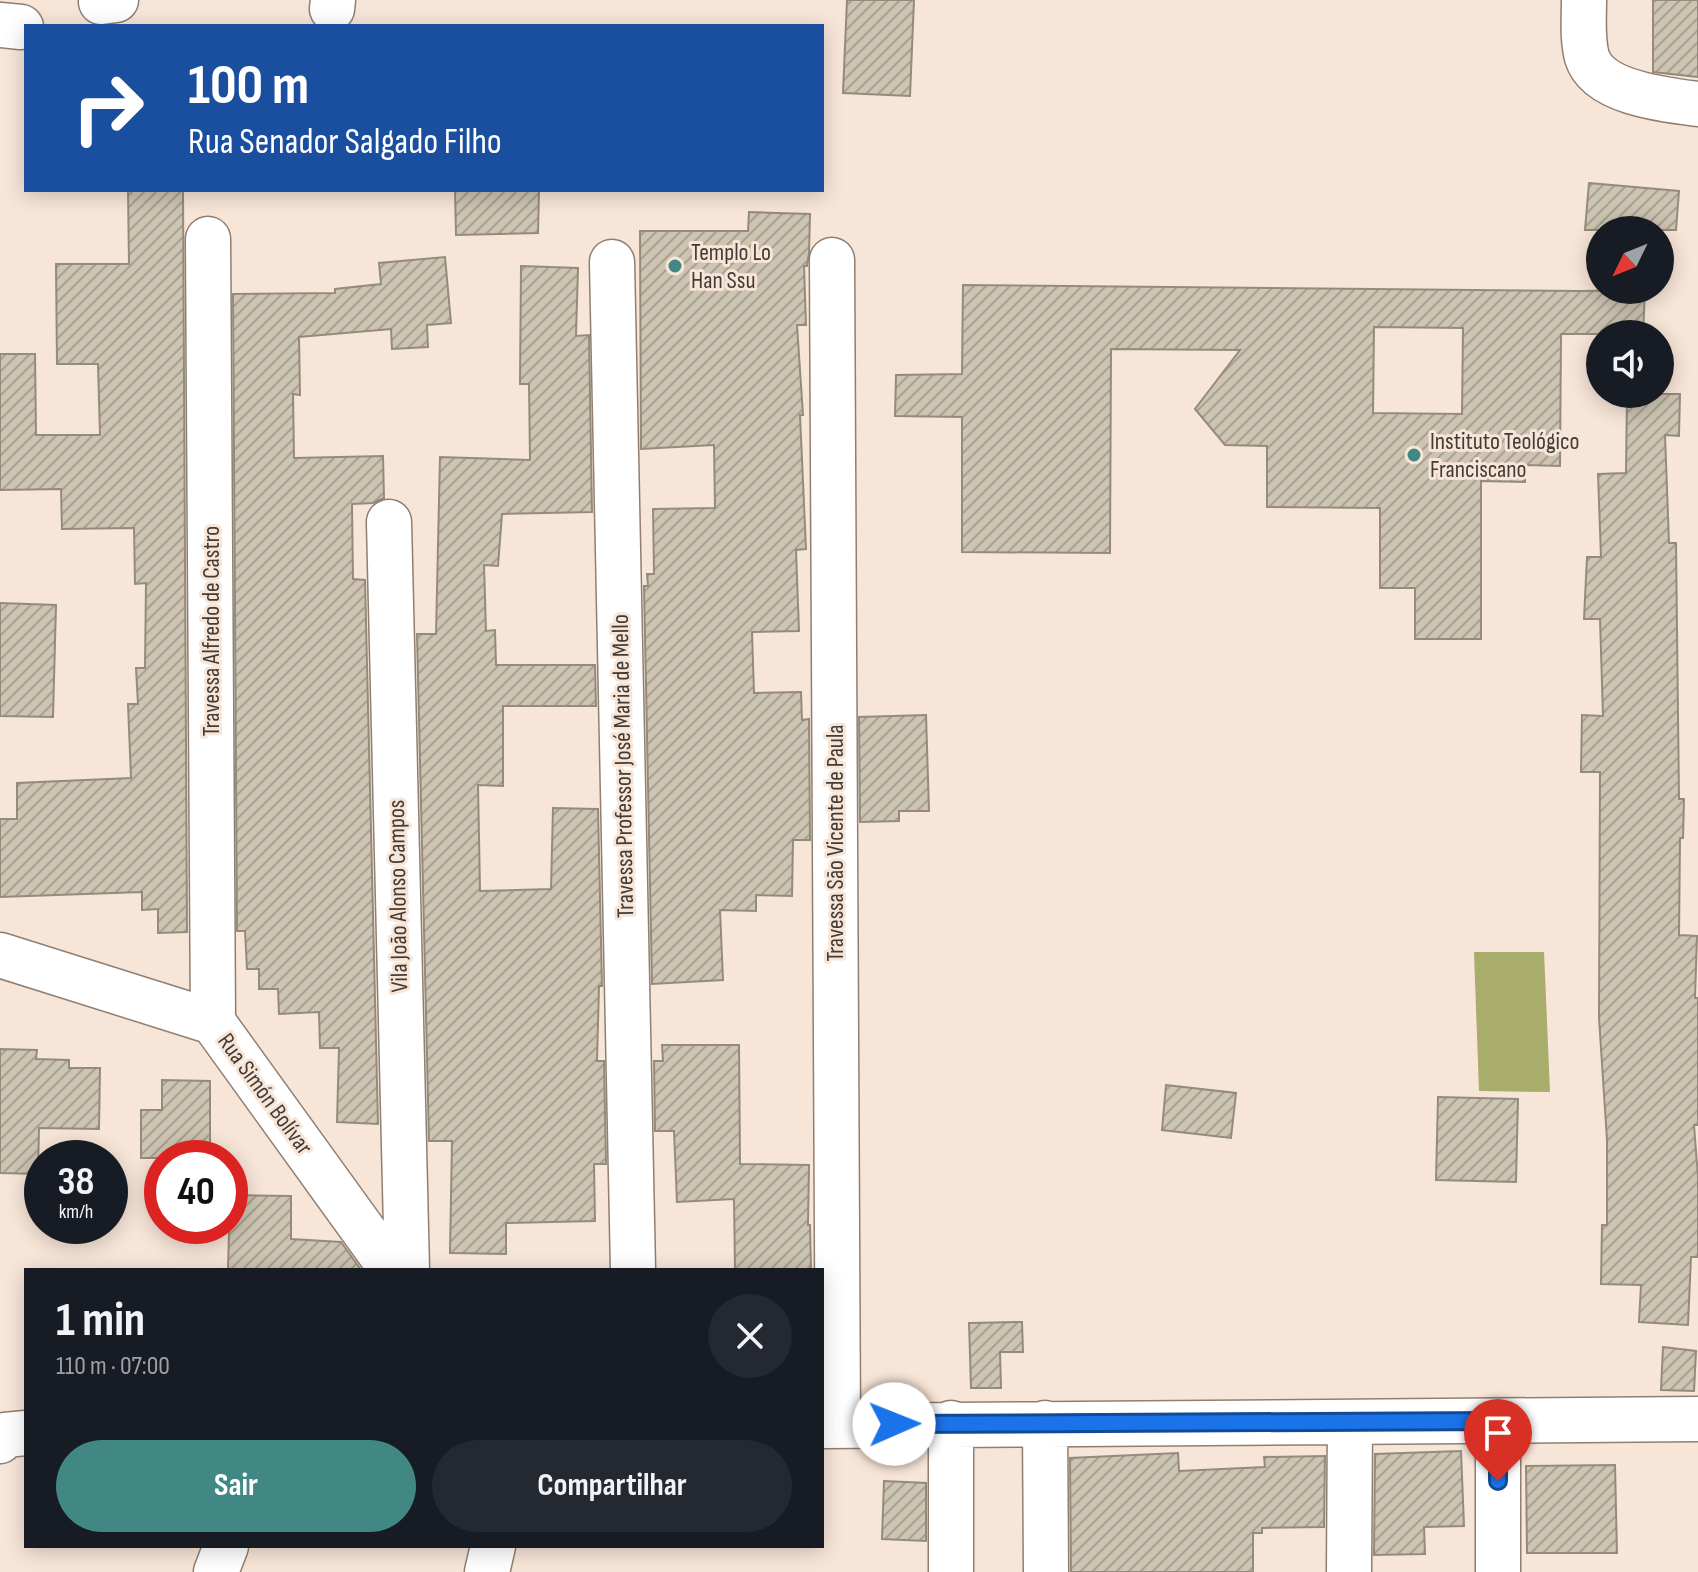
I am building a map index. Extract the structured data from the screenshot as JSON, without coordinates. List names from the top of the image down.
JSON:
{
  "streets": {
    "street": [
      "Travessa Alfredo de Castro",
      "Travessa Professor José Maria de Mello",
      "Travessa São Vicente de Paula",
      "Vila João Alonso Campos",
      "Rua Simón Bolívar"
    ]
  },
  "crossings": [
    ["Travessa Alfredo de Castro", "Rua Simón Bolívar"]
  ],
  "places": ["Templo Lo Han Ssu", "Instituto Teológico Franciscano"],
  "north": "bottom left",
  "page": {
    "turn": ["100 m", "Rua Senador Salgado Filho"],
    "speed": "38 km/h",
    "limit": "40",
    "heading": ["1 min", "110 m · 07:00"],
    "buttons": ["Sair", "Compartilhar"]
  }
}
